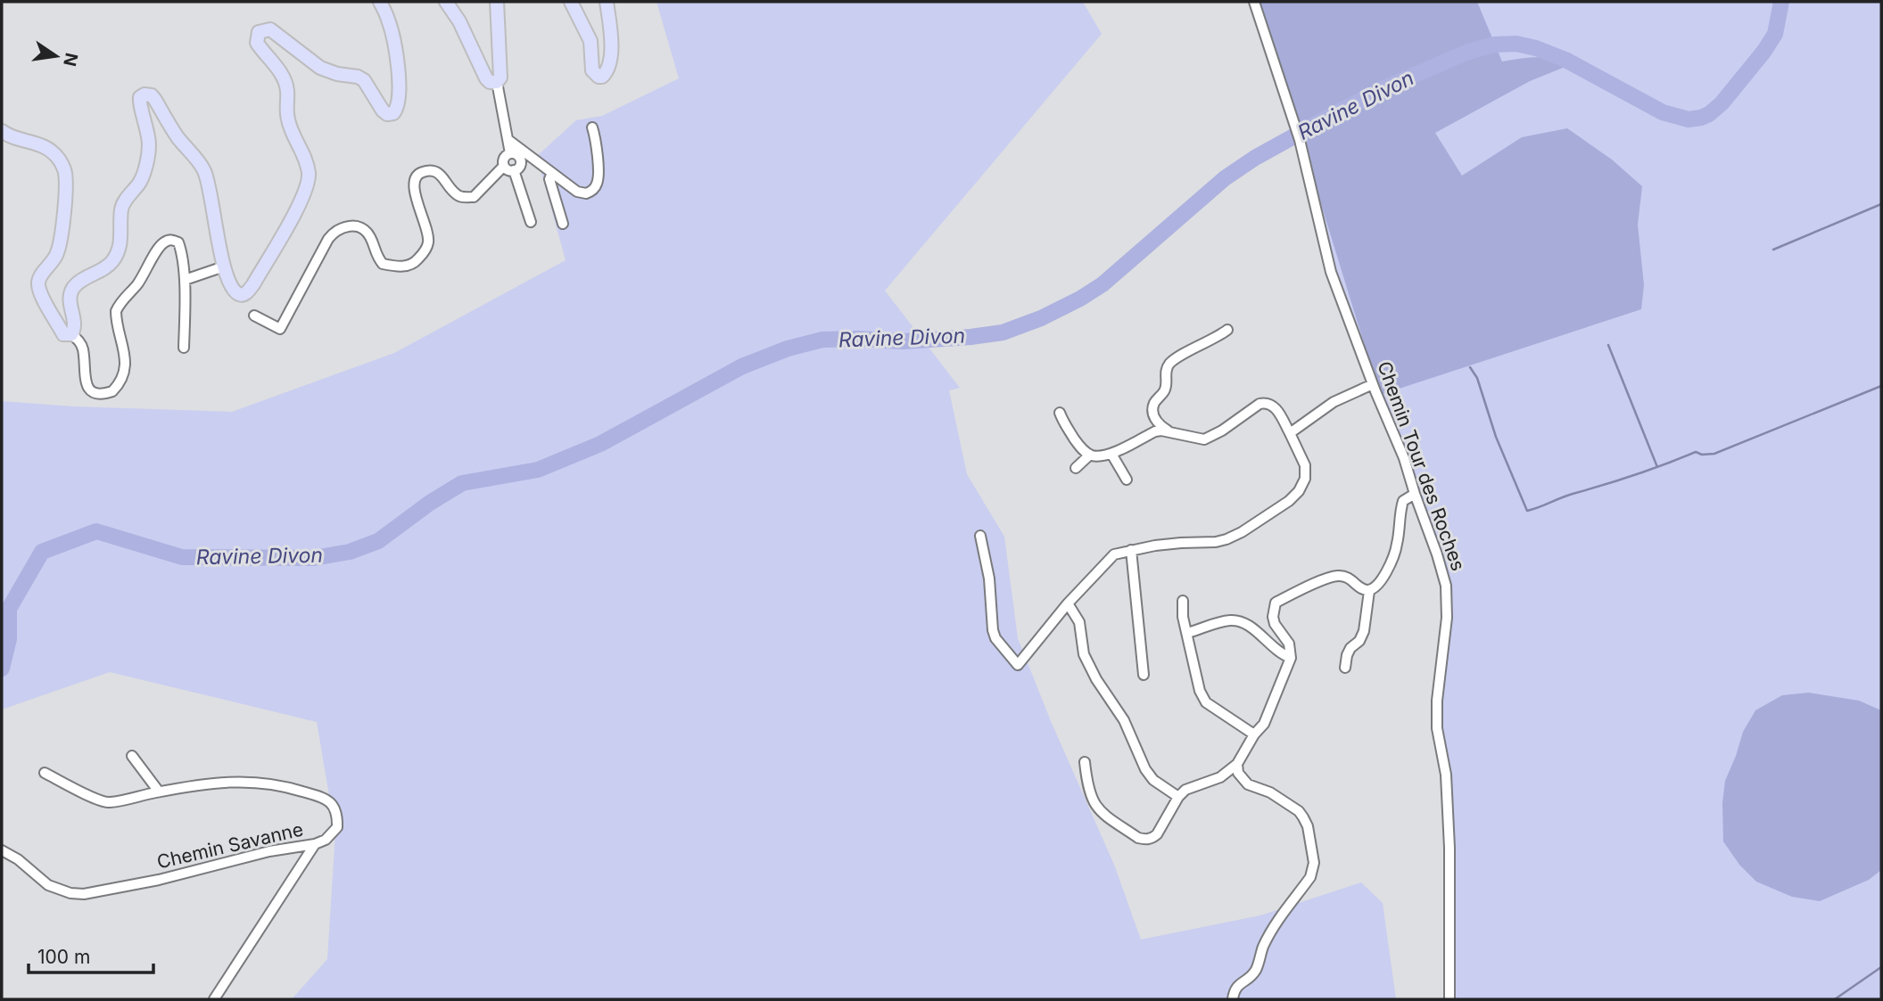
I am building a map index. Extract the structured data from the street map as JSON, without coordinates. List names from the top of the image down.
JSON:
{
  "streets": {
    "street": ["Chemin Tour des Roches", "Chemin Savanne"]
  },
  "water": ["Ravine Divon"],
  "scale_bar": "100 m",
  "north": "right"
}
